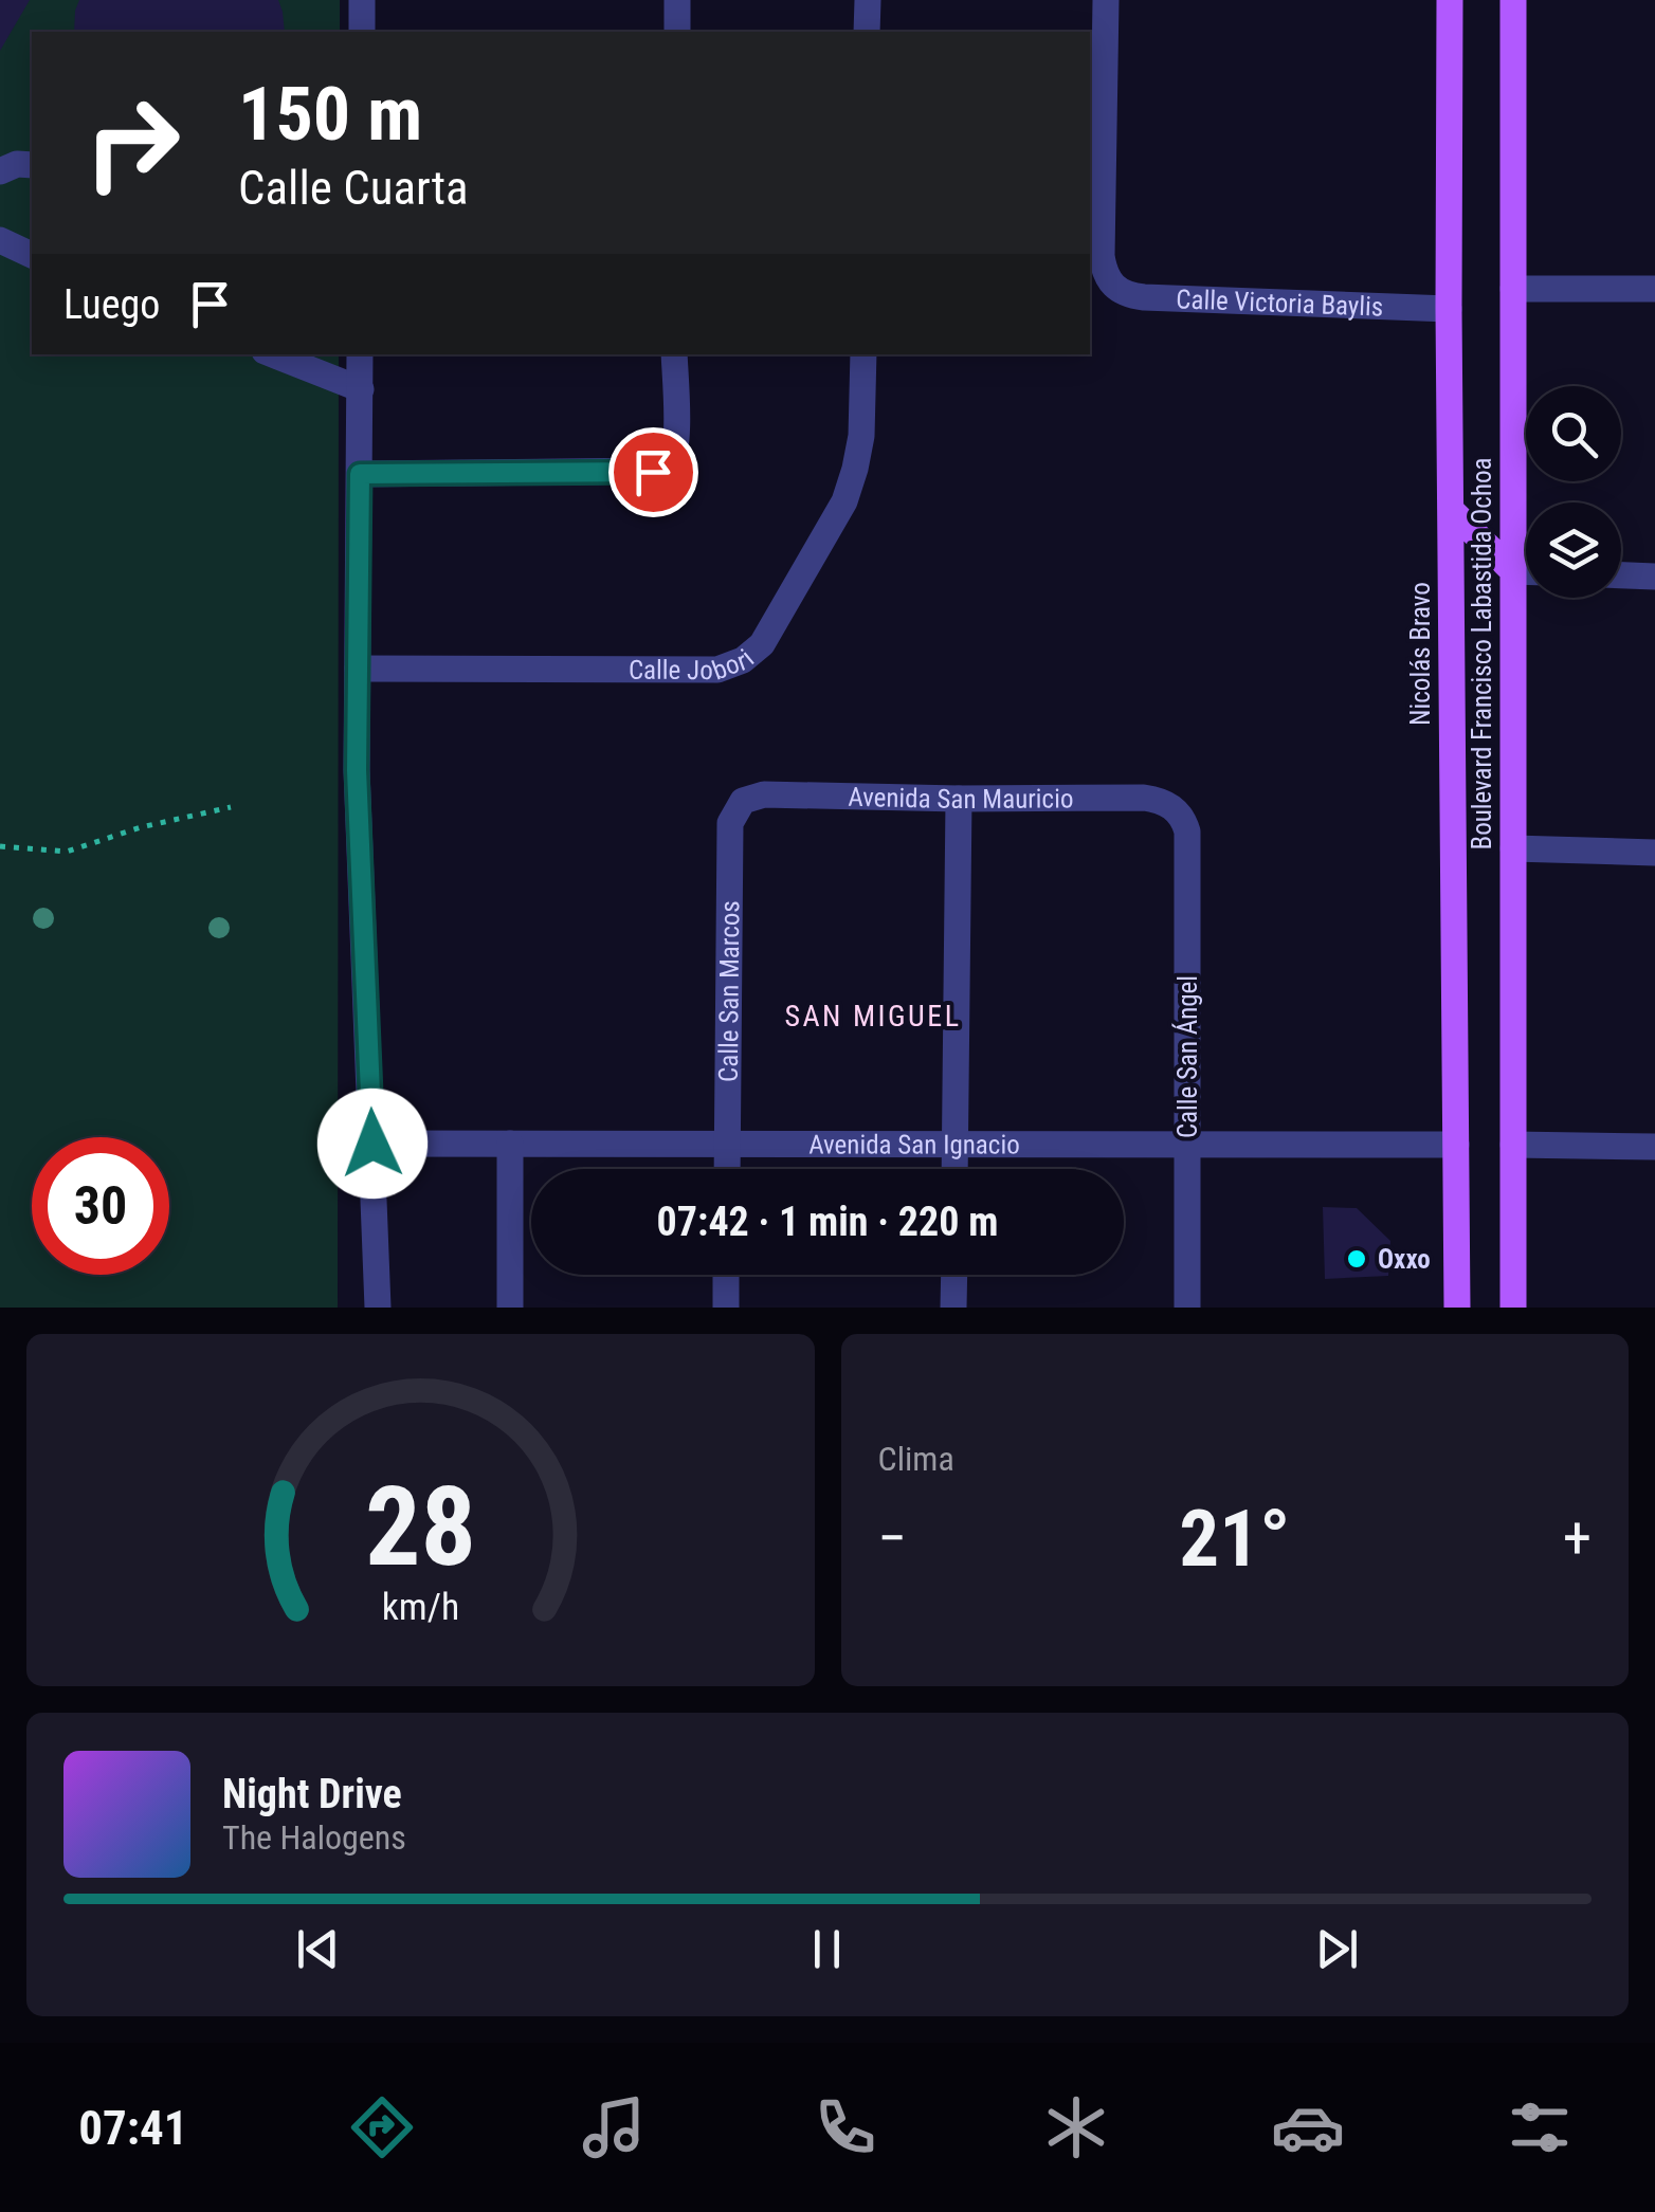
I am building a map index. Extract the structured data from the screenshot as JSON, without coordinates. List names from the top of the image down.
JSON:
{
  "streets": {
    "main road": ["Nicolás Bravo", "Boulevard Francisco Labastida Ochoa"],
    "street": [
      "Calle Victoria Baylis",
      "Calle Jobori",
      "Avenida San Mauricio",
      "Calle San Marcos",
      "Calle San Ángel",
      "Avenida San Ignacio"
    ]
  },
  "crossings": [
    ["Calle Victoria Baylis", "Nicolás Bravo"],
    ["Nicolás Bravo", "Avenida San Ignacio"],
    ["Avenida San Mauricio", "Calle San Marcos"],
    ["Avenida San Mauricio", "Calle San Ángel"],
    ["Calle San Marcos", "Avenida San Ignacio"],
    ["Calle San Ángel", "Avenida San Ignacio"]
  ],
  "districts": ["SAN MIGUEL"],
  "places": ["Oxxo"],
  "page": {
    "turn": ["150 m", "Calle Cuarta"],
    "then": "Luego",
    "limit": "30",
    "trip": "07:42 · 1 min · 220 m",
    "tile": "Clima",
    "heat": ["−", "21°", "+"],
    "song": ["Night Drive", "The Halogens"],
    "tabs": "07:41",
    "gauge": ["28", "km/h"]
  }
}
